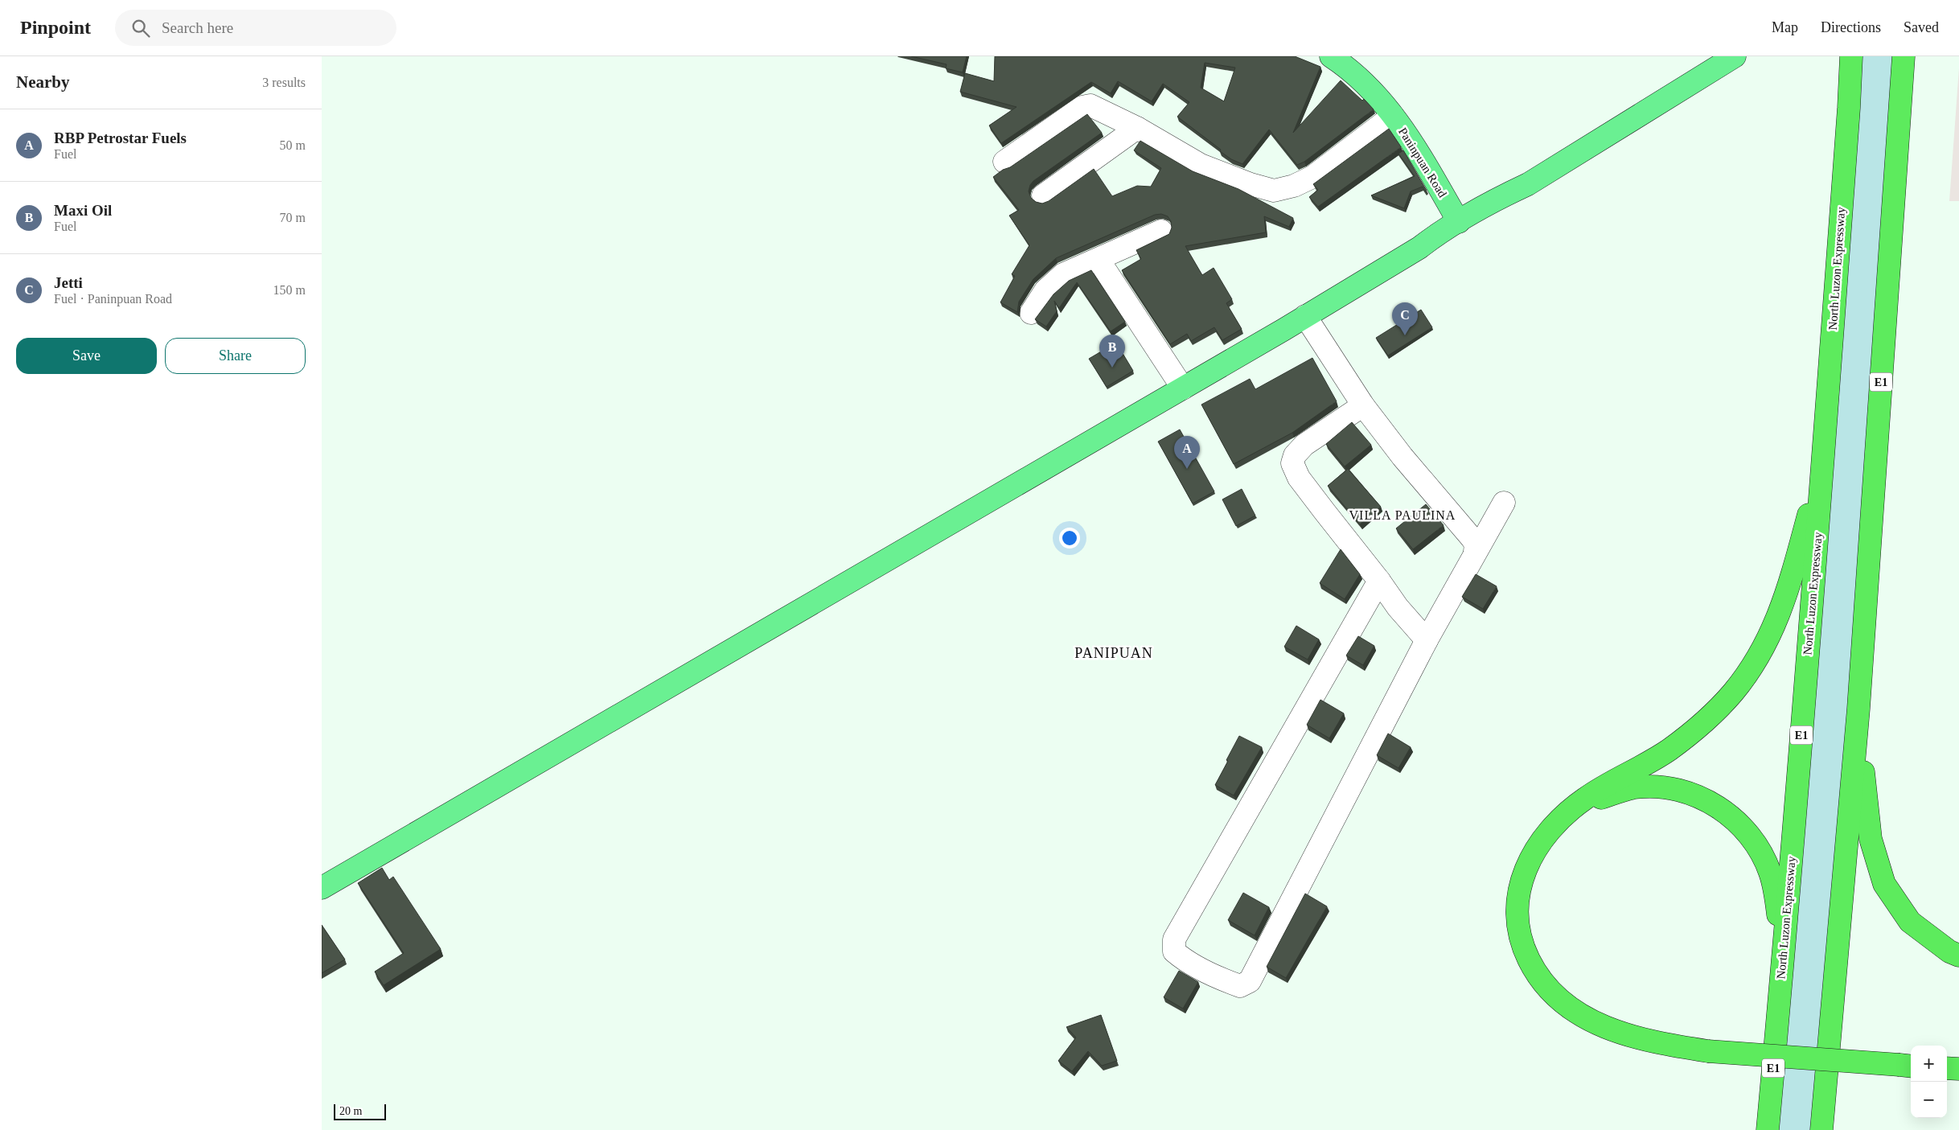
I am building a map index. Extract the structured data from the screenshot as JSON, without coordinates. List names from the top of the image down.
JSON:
{
  "streets": {
    "highway": ["North Luzon Expressway", "E1"],
    "main road": ["Paninpuan Road"]
  },
  "districts": ["VILLA PAULINA", "PANIPUAN"],
  "scale_bar": "20 m",
  "page": {
    "header": "Pinpoint",
    "search": "Search here",
    "nav": ["Map", "Directions", "Saved"],
    "heading": ["Nearby", "3 results"],
    "list": [
      {
        "mark": "A",
        "name": "RBP Petrostar Fuels",
        "note": "Fuel",
        "value": "50 m"
      },
      {
        "mark": "B",
        "name": "Maxi Oil",
        "note": "Fuel",
        "value": "70 m"
      },
      {
        "mark": "C",
        "name": "Jetti",
        "note": "Fuel · Paninpuan Road",
        "value": "150 m"
      }
    ],
    "pins": ["C", "B", "A"],
    "buttons": ["Save", "Share"],
    "map_buttons": ["+", "−"],
    "scale": "20 m"
  }
}
